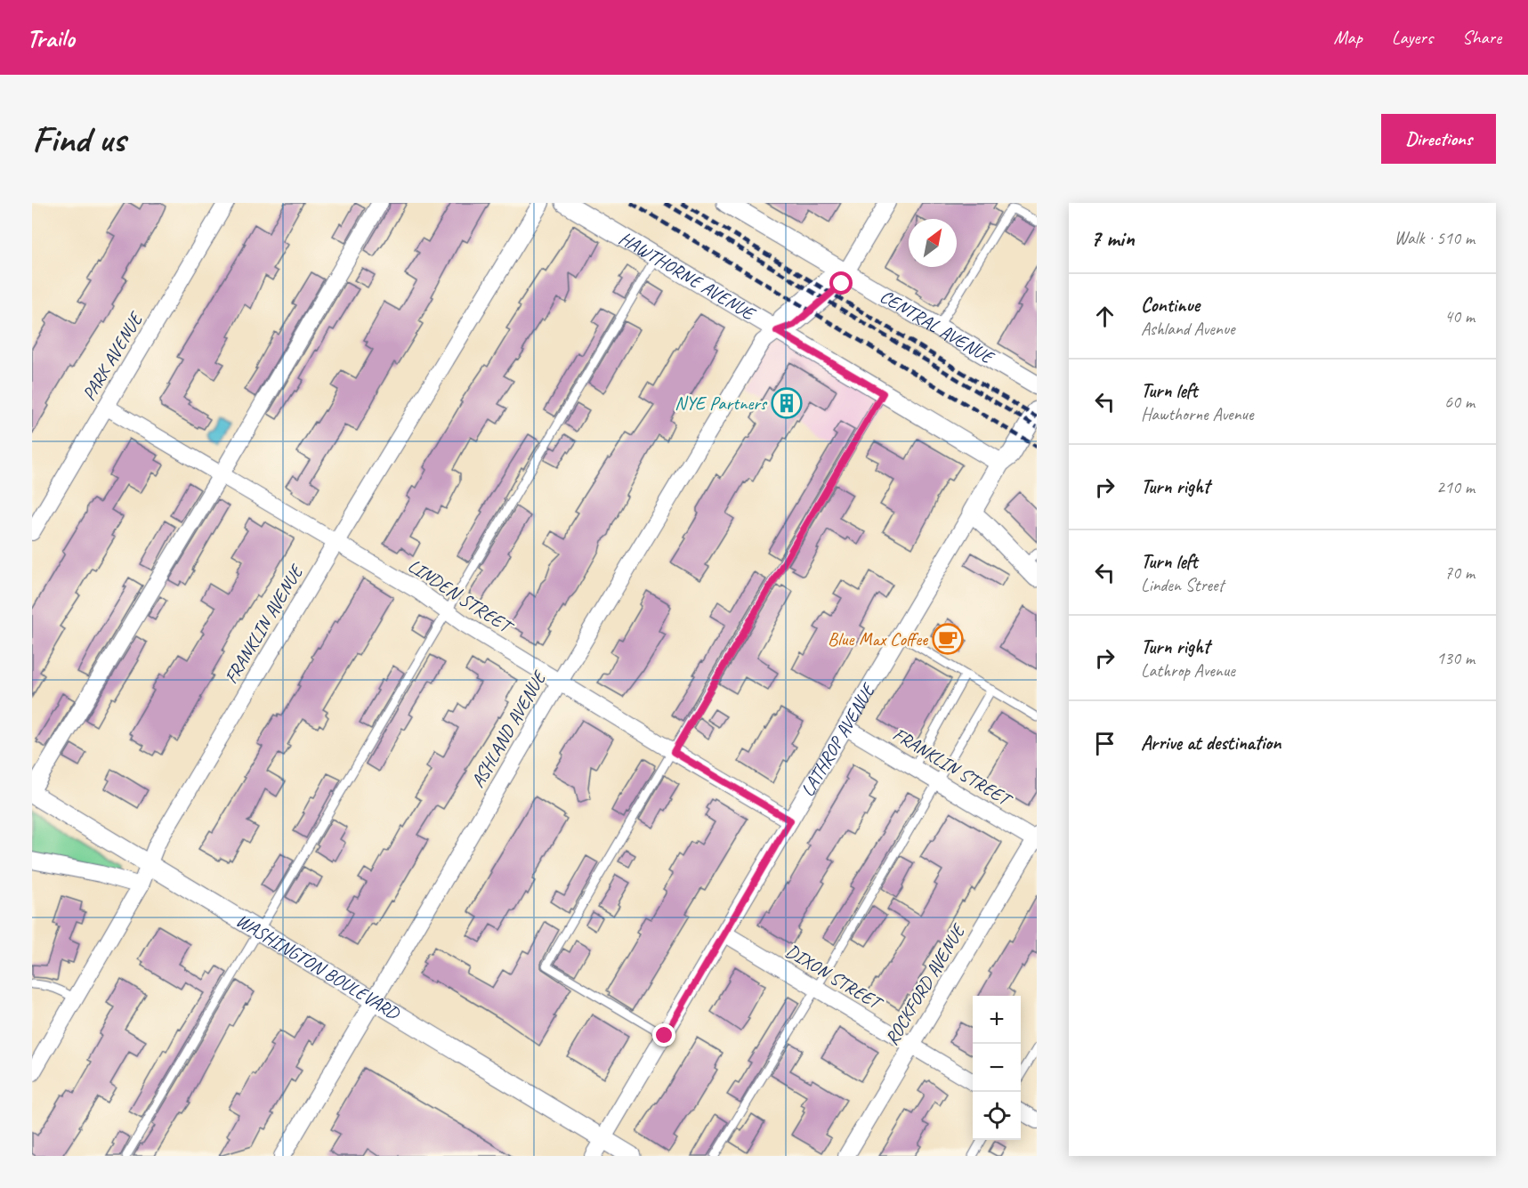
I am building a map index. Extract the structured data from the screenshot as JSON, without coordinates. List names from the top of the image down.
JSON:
{
  "streets": {
    "street": [
      "HAWTHORNE AVENUE",
      "CENTRAL AVENUE",
      "PARK AVENUE",
      "LINDEN STREET",
      "FRANKLIN AVENUE",
      "ASHLAND AVENUE",
      "LATHROP AVENUE",
      "FRANKLIN STREET",
      "WASHINGTON BOULEVARD",
      "DIXON STREET",
      "ROCKFORD AVENUE"
    ]
  },
  "crossings": [
    ["HAWTHORNE AVENUE", "ASHLAND AVENUE"],
    ["HAWTHORNE AVENUE", "LATHROP AVENUE"],
    ["CENTRAL AVENUE", "ASHLAND AVENUE"],
    ["PARK AVENUE", "LINDEN STREET"],
    ["LINDEN STREET", "FRANKLIN AVENUE"],
    ["LINDEN STREET", "ASHLAND AVENUE"],
    ["LINDEN STREET", "LATHROP AVENUE"],
    ["FRANKLIN AVENUE", "WASHINGTON BOULEVARD"],
    ["ASHLAND AVENUE", "WASHINGTON BOULEVARD"],
    ["LATHROP AVENUE", "FRANKLIN STREET"],
    ["LATHROP AVENUE", "WASHINGTON BOULEVARD"],
    ["LATHROP AVENUE", "DIXON STREET"],
    ["FRANKLIN STREET", "ROCKFORD AVENUE"],
    ["DIXON STREET", "ROCKFORD AVENUE"]
  ],
  "places": {
    "building": ["NYE Partners"],
    "cafe": ["Blue Max Coffee"]
  },
  "north": "top right",
  "page": {
    "header": "Trailo",
    "nav": ["Map", "Layers", "Share"],
    "buttons": "Directions",
    "title": "Find us",
    "heading": ["7 min", "Walk · 510 m"],
    "list": [
      ["Continue", "Ashland Avenue", "40 m"],
      ["Turn left", "Hawthorne Avenue", "60 m"],
      ["Turn right", "210 m"],
      ["Turn left", "Linden Street", "70 m"],
      ["Turn right", "Lathrop Avenue", "130 m"],
      "Arrive at destination"
    ],
    "map_buttons": ["+", "−"]
  }
}
